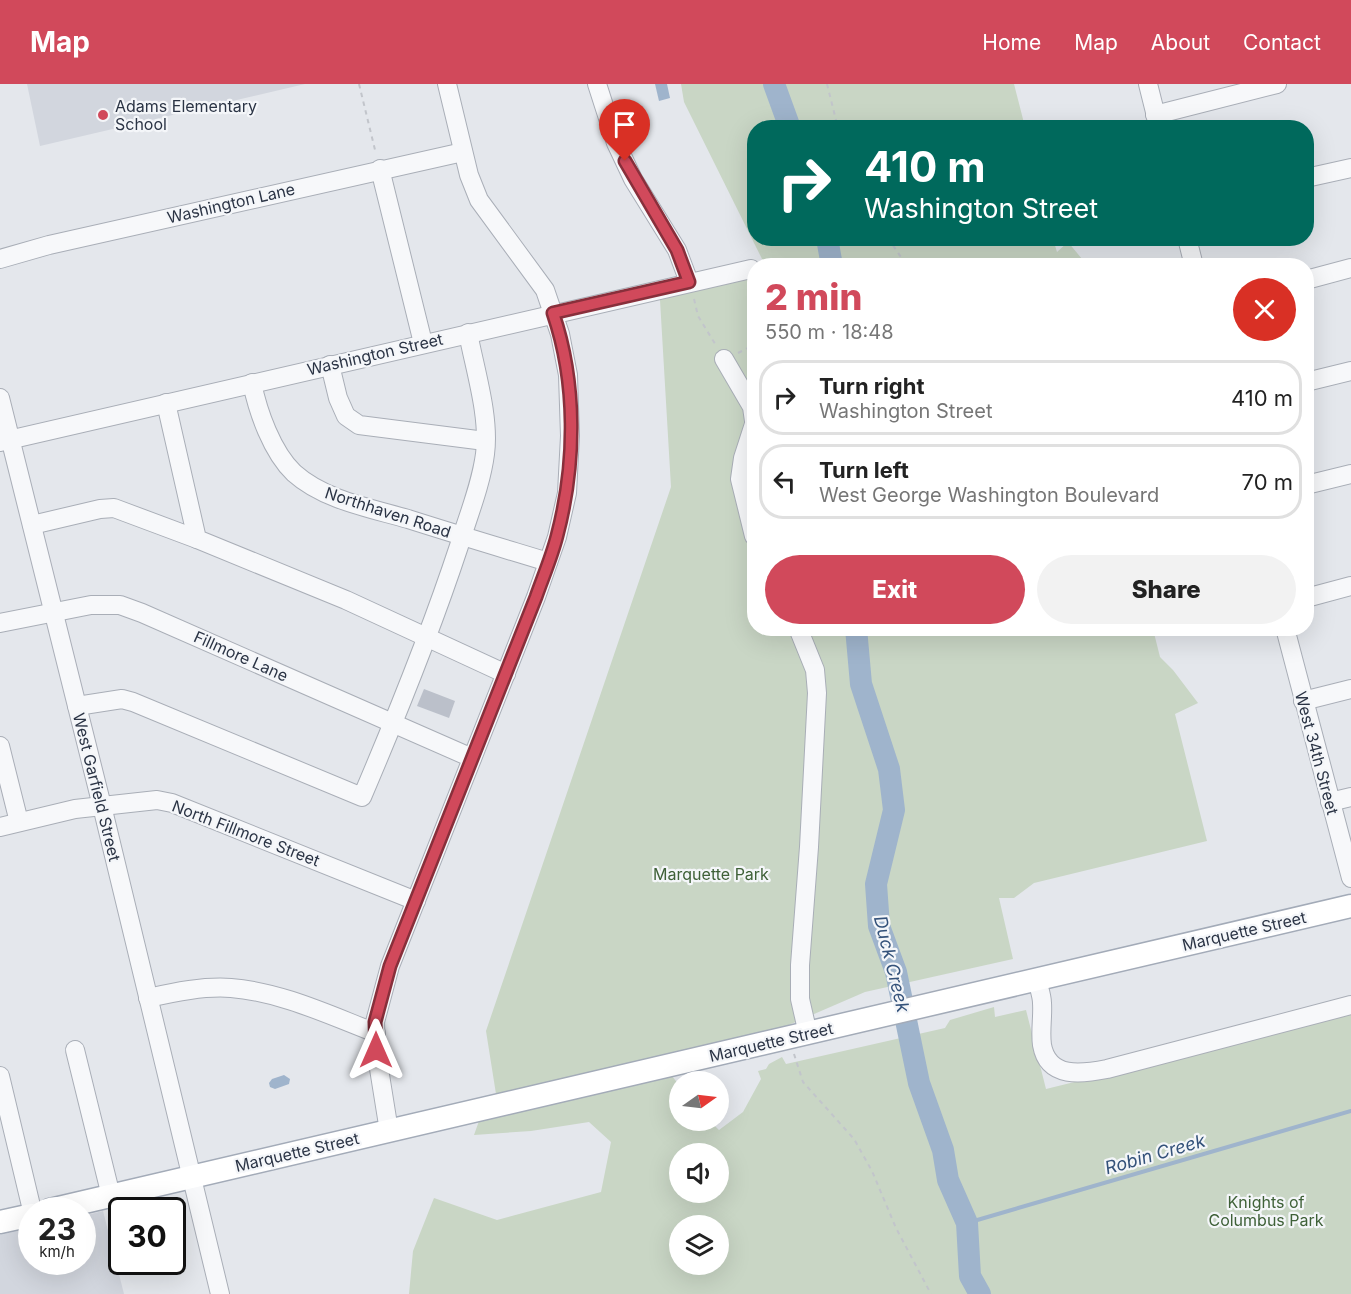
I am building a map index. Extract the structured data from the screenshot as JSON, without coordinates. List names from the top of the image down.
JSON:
{
  "streets": {
    "main road": ["Marquette Street"],
    "street": [
      "Washington Lane",
      "Washington Street",
      "Northhaven Road",
      "Fillmore Lane",
      "West 34th Street",
      "West Garfield Street",
      "North Fillmore Street"
    ]
  },
  "crossings": [
    ["Washington Street", "Northhaven Road"],
    ["Washington Street", "West Garfield Street"],
    ["Fillmore Lane", "West Garfield Street"],
    ["West Garfield Street", "North Fillmore Street"],
    ["West Garfield Street", "Marquette Street"]
  ],
  "water": ["Duck Creek", "Robin Creek"],
  "parks": ["Marquette Park", "Knights of Columbus Park"],
  "places": ["Adams Elementary School"],
  "north": "right",
  "page": {
    "header": "Map",
    "nav": [
      "Home",
      "Map",
      "About",
      "Contact"
    ],
    "turn": ["410 m", "Washington Street"],
    "heading": ["2 min", "550 m · 18:48"],
    "list": [
      {
        "name": "Turn right",
        "note": "Washington Street",
        "value": "410 m"
      },
      {
        "name": "Turn left",
        "note": "West George Washington Boulevard",
        "value": "70 m"
      }
    ],
    "buttons": ["Exit", "Share"],
    "speed": "23 km/h",
    "limit": "30"
  }
}
